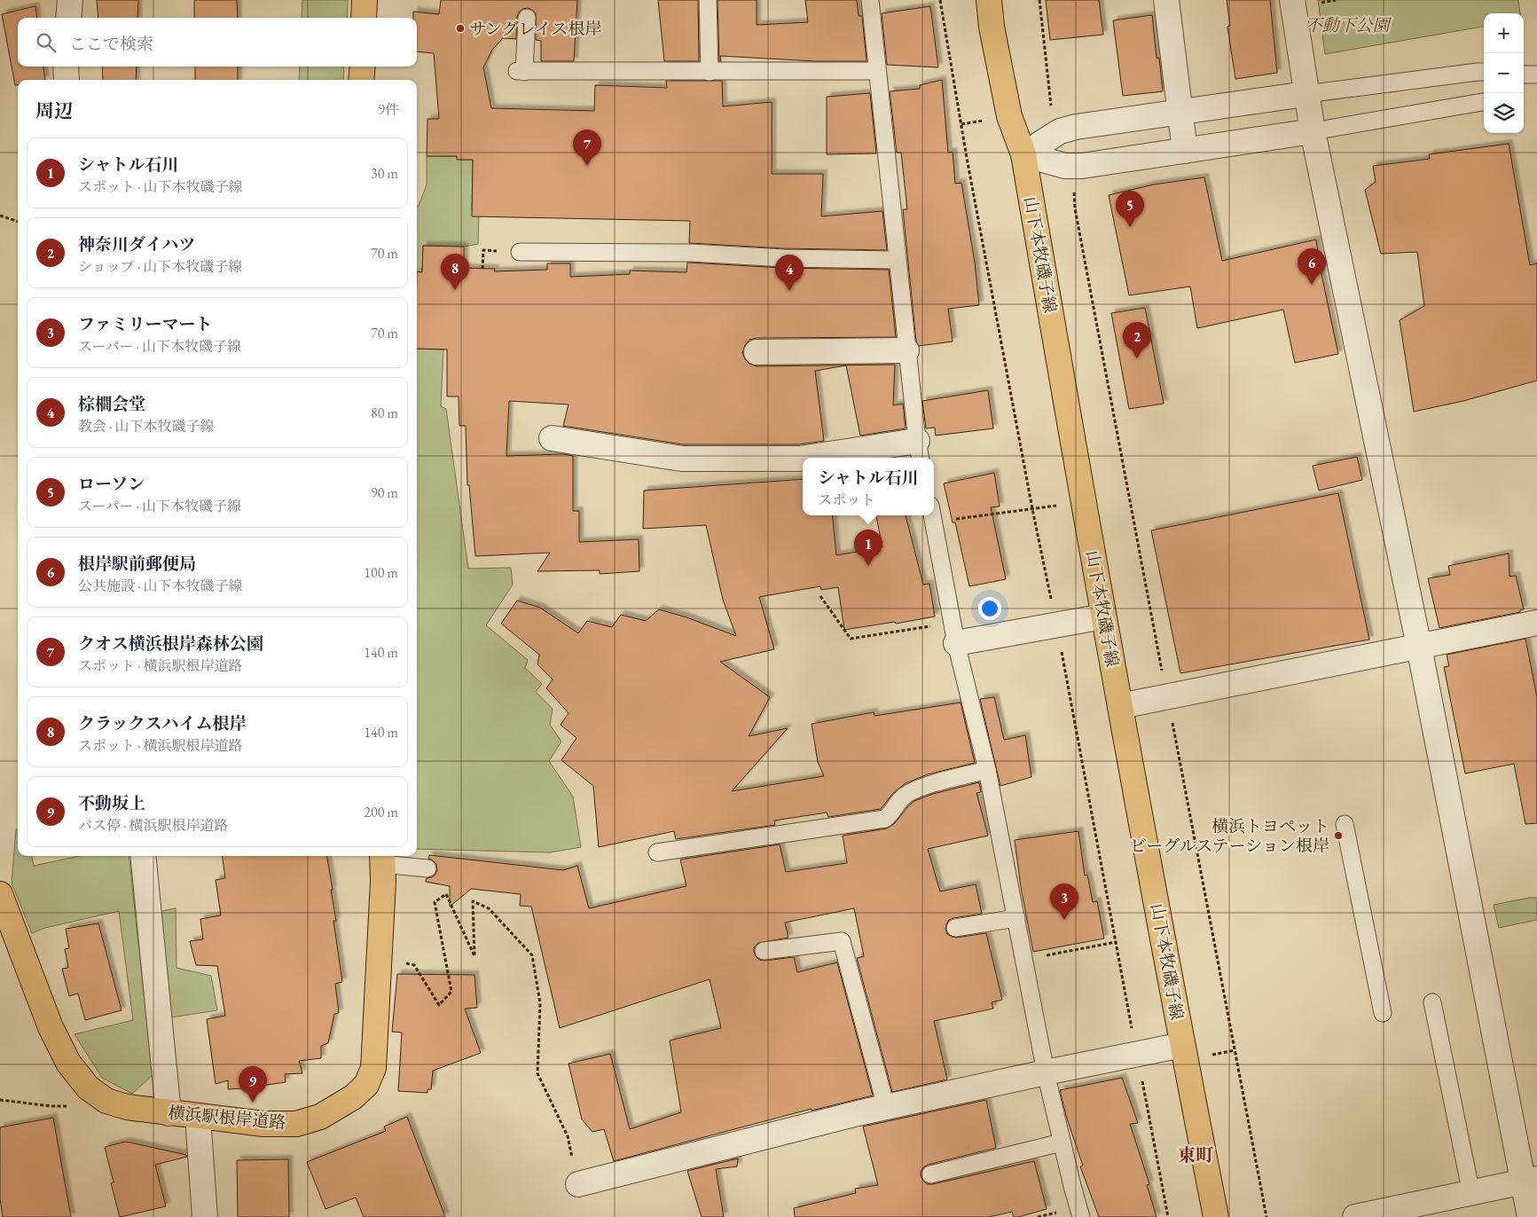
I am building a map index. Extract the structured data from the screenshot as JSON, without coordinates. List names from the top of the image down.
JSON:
{
  "streets": {
    "main road": ["山下本牧磯子線", "横浜駅根岸道路"]
  },
  "districts": ["東町"],
  "parks": ["不動下公園"],
  "places": ["サングレイス根岸", "横浜トヨペット ビーグルステーション根岸"],
  "page": {
    "map_buttons": ["+", "−"],
    "search": "ここで検索",
    "heading": ["周辺", "9件"],
    "pins": [
      "7",
      "5",
      "6",
      "8",
      "4",
      "2",
      "1",
      "3",
      "9"
    ],
    "list": [
      {
        "mark": "1",
        "name": "シャトル石川",
        "note": "スポット · 山下本牧磯子線",
        "value": "30 m"
      },
      {
        "mark": "2",
        "name": "神奈川ダイハツ",
        "note": "ショップ · 山下本牧磯子線",
        "value": "70 m"
      },
      {
        "mark": "3",
        "name": "ファミリーマート",
        "note": "スーパー · 山下本牧磯子線",
        "value": "70 m"
      },
      {
        "mark": "4",
        "name": "棕櫚会堂",
        "note": "教会 · 山下本牧磯子線",
        "value": "80 m"
      },
      {
        "mark": "5",
        "name": "ローソン",
        "note": "スーパー · 山下本牧磯子線",
        "value": "90 m"
      },
      {
        "mark": "6",
        "name": "根岸駅前郵便局",
        "note": "公共施設 · 山下本牧磯子線",
        "value": "100 m"
      },
      {
        "mark": "7",
        "name": "クオス横浜根岸森林公園",
        "note": "スポット · 横浜駅根岸道路",
        "value": "140 m"
      },
      {
        "mark": "8",
        "name": "クラックスハイム根岸",
        "note": "スポット · 横浜駅根岸道路",
        "value": "140 m"
      },
      {
        "mark": "9",
        "name": "不動坂上",
        "note": "バス停 · 横浜駅根岸道路",
        "value": "200 m"
      }
    ],
    "popup": ["シャトル石川", "スポット"]
  }
}
